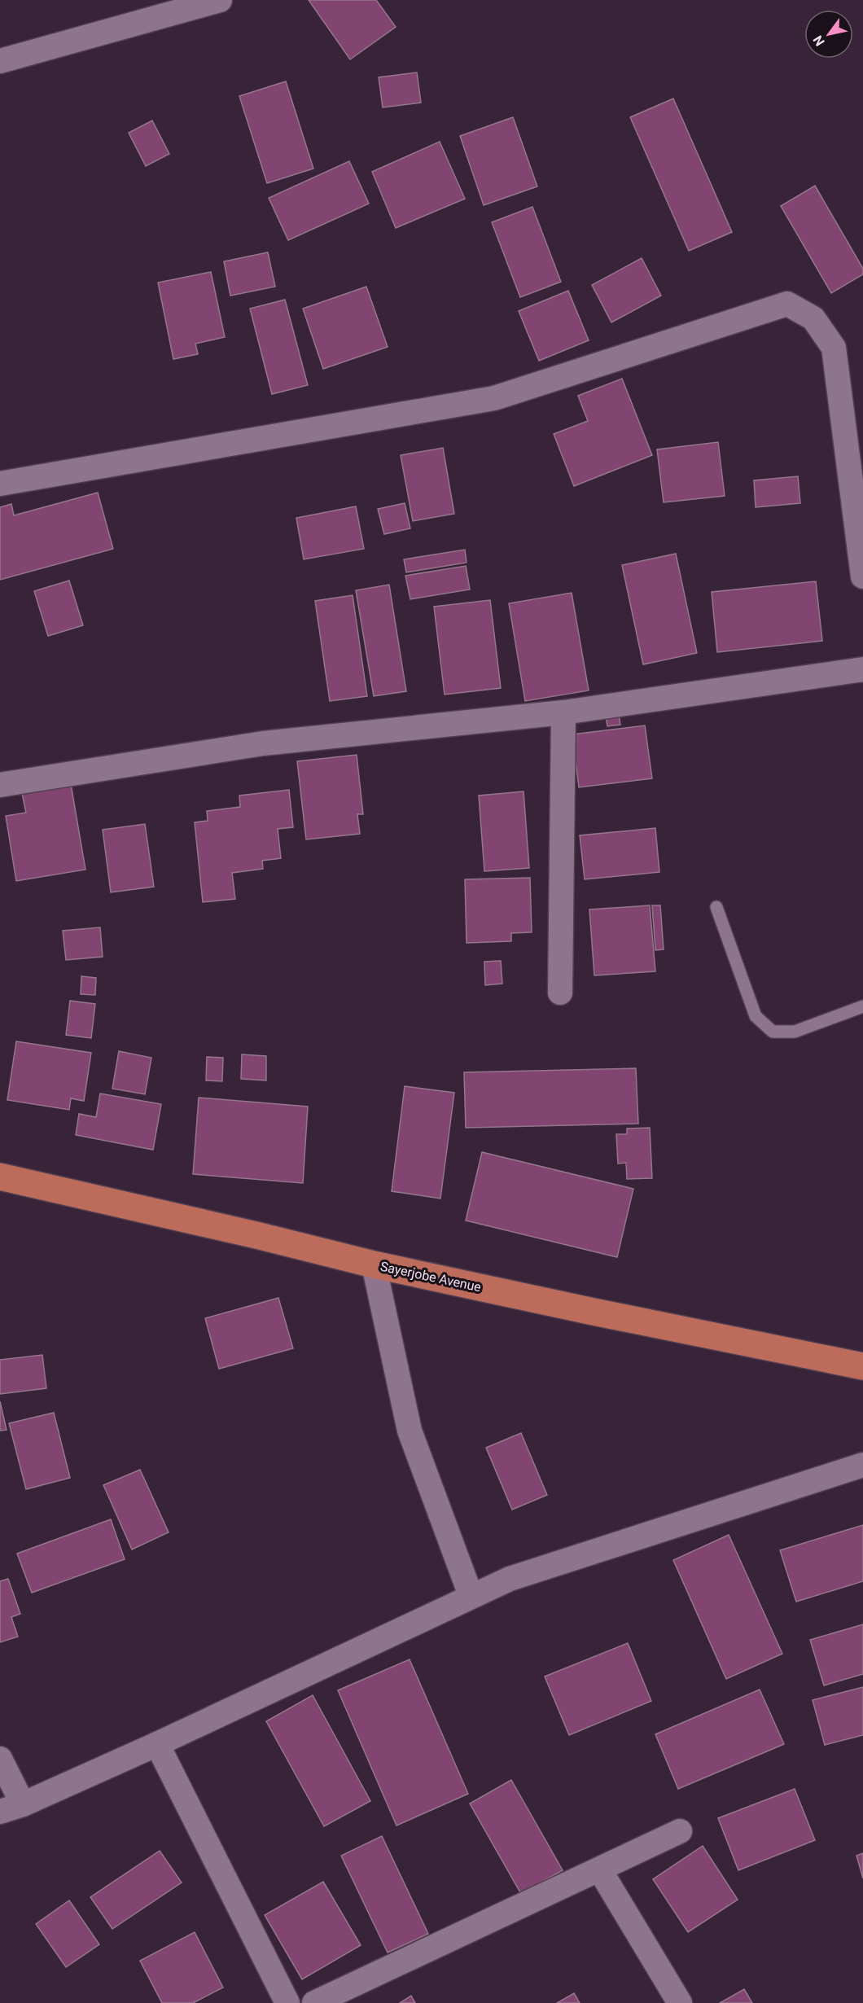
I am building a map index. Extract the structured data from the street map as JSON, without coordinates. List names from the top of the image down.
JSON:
{
  "streets": {
    "main road": ["Sayerjobe Avenue"]
  },
  "north": "bottom left"
}
